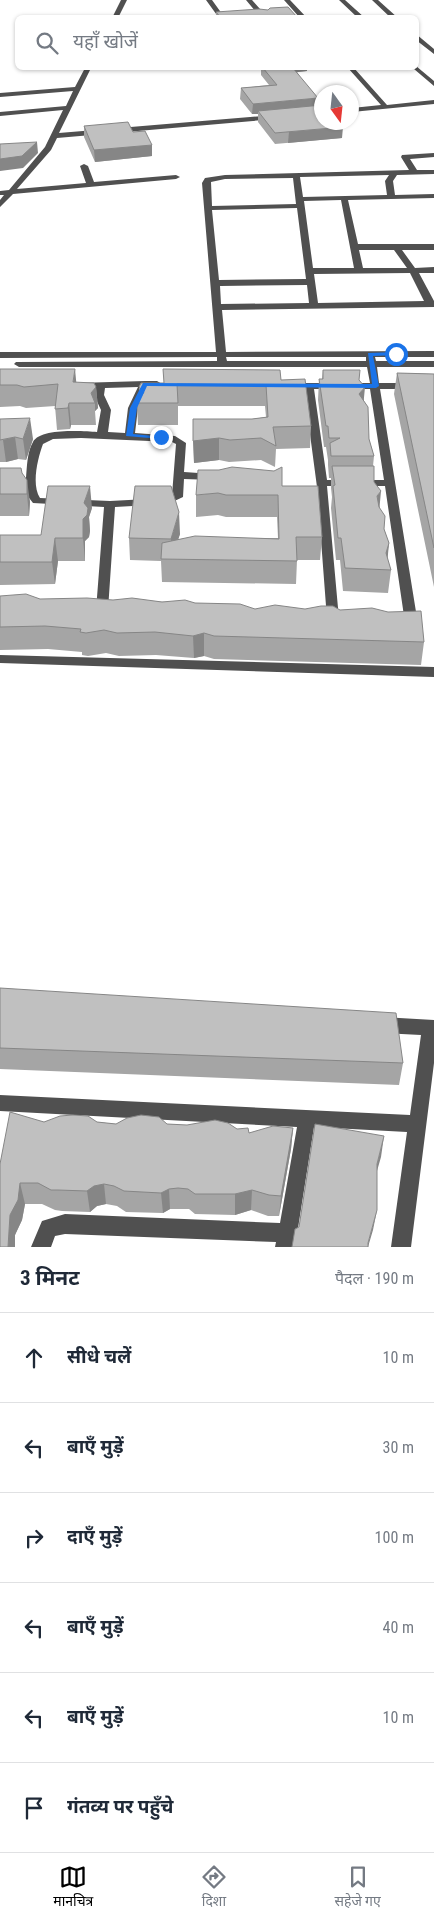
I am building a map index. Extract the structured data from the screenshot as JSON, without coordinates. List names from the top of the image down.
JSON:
{
  "north": "bottom",
  "page": {
    "search": "यहाँ खोजें",
    "heading": ["3 मिनट", "पैदल · 190 m"],
    "list": [
      ["सीधे चलें", "10 m"],
      ["बाएँ मुड़ें", "30 m"],
      ["दाएँ मुड़ें", "100 m"],
      ["बाएँ मुड़ें", "40 m"],
      ["बाएँ मुड़ें", "10 m"],
      "गंतव्य पर पहुँचे"
    ],
    "nav": ["मानचित्र", "दिशा", "सहेजे गए"]
  }
}
